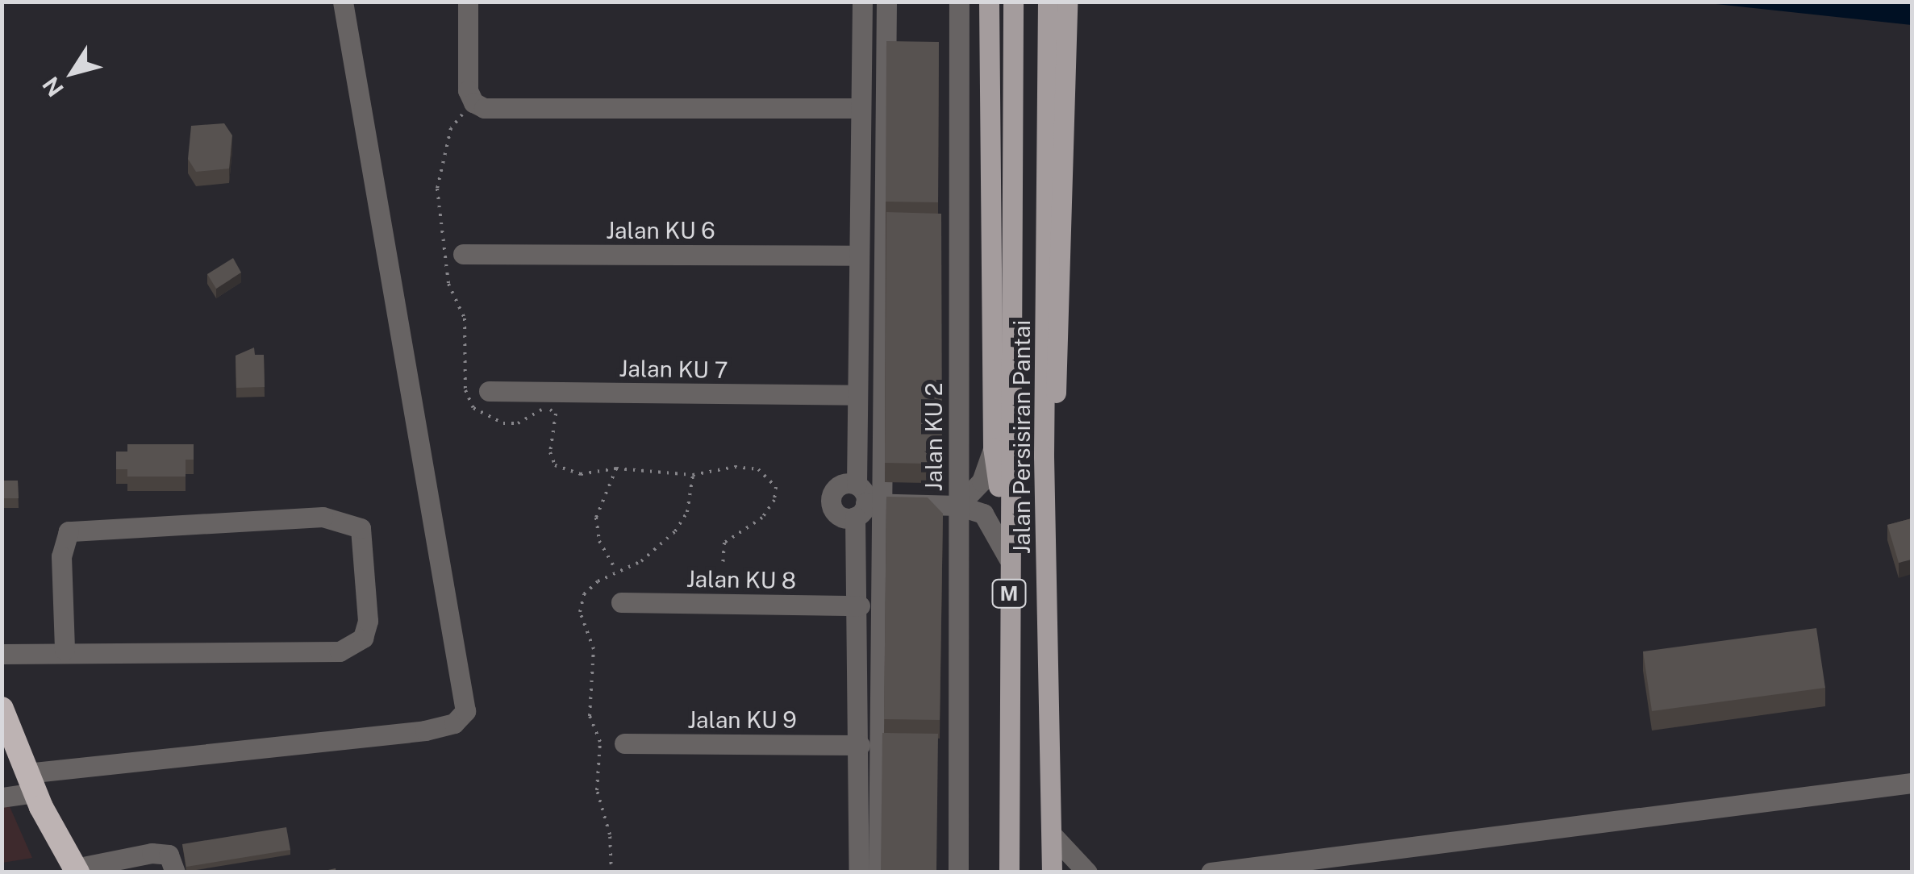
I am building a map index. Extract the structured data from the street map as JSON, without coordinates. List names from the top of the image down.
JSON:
{
  "streets": {
    "main road": ["Jalan Persisiran Pantai", "M"],
    "street": [
      "Jalan KU 6",
      "Jalan KU 7",
      "Jalan KU 2",
      "Jalan KU 8",
      "Jalan KU 9"
    ]
  },
  "north": "bottom left"
}
